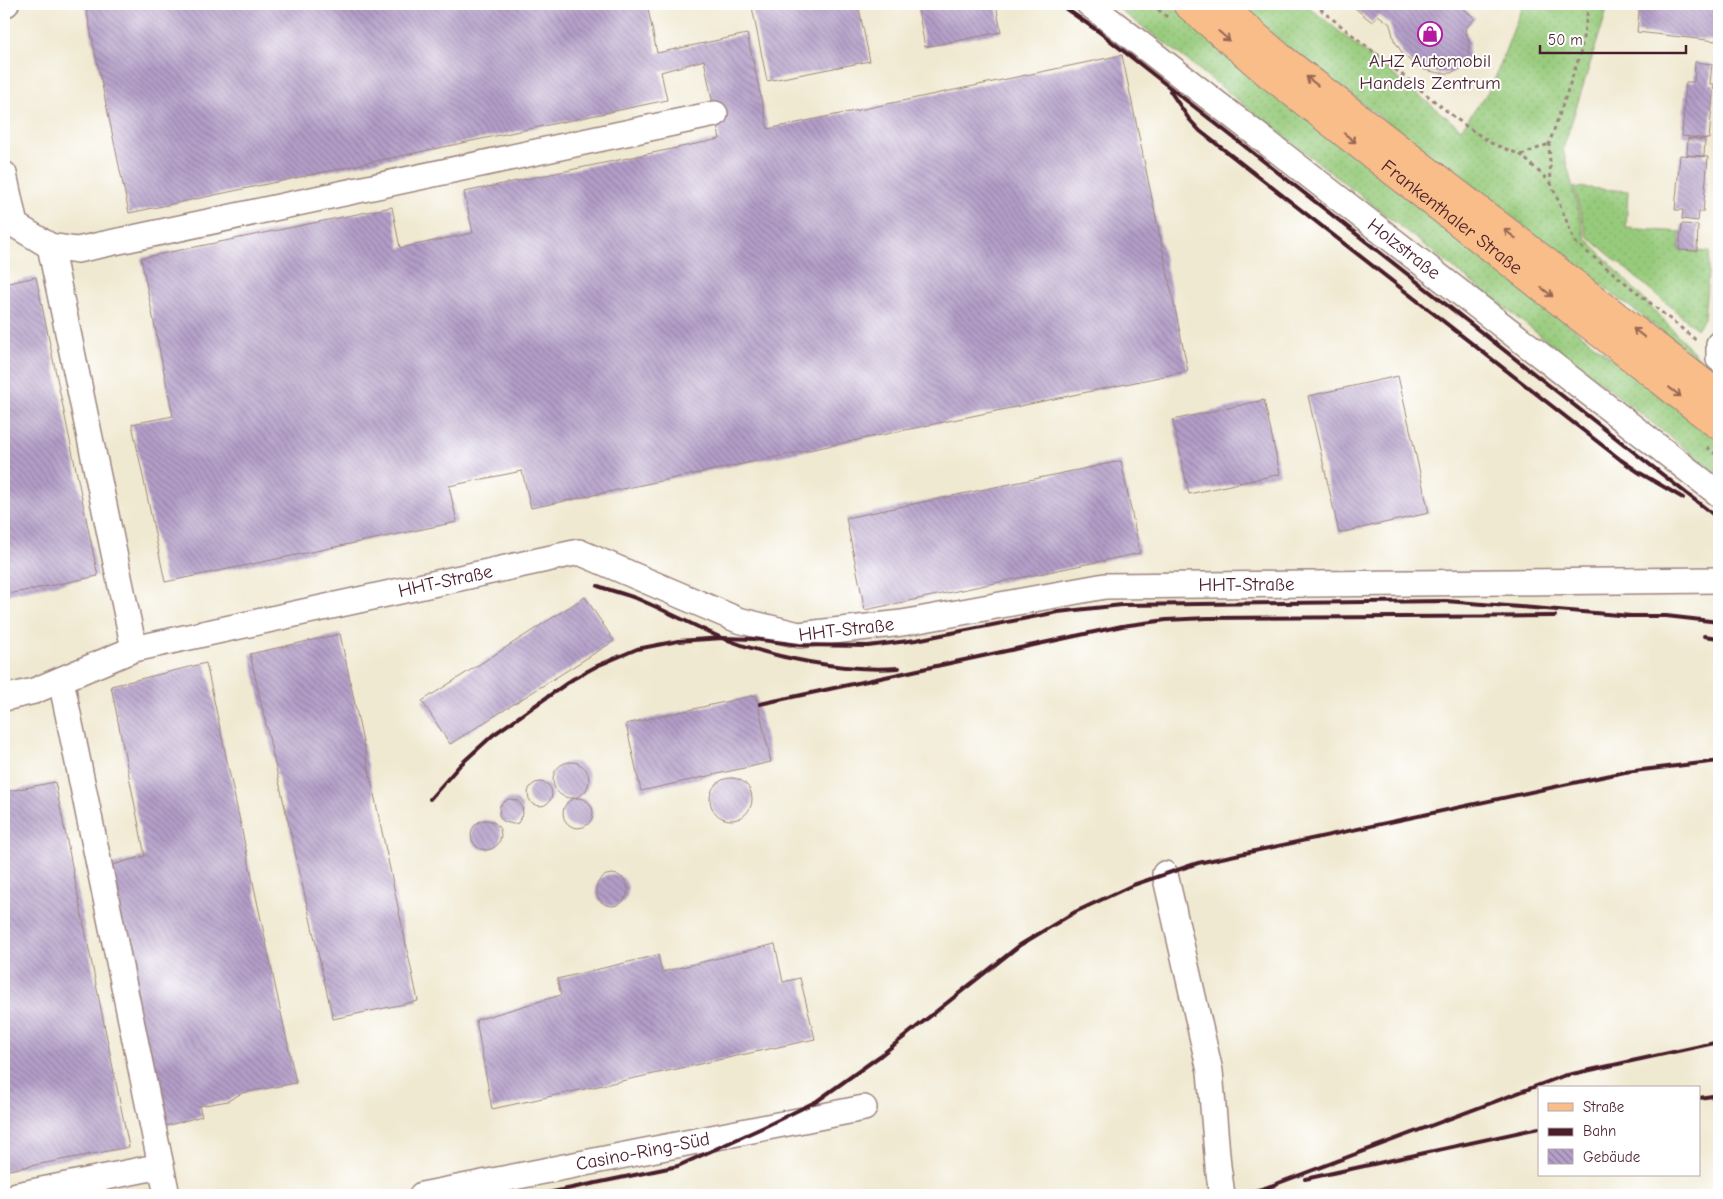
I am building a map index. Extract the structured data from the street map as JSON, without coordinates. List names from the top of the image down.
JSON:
{
  "streets": {
    "main road": ["Frankenthaler Straße"],
    "lane": ["Holzstraße", "HHT-Straße", "Casino-Ring-Süd"]
  },
  "places": {
    "shop": ["AHZ Automobil Handels Zentrum"]
  },
  "legend": ["Straße", "Bahn", "Gebäude"],
  "scale_bar": "50 m"
}
